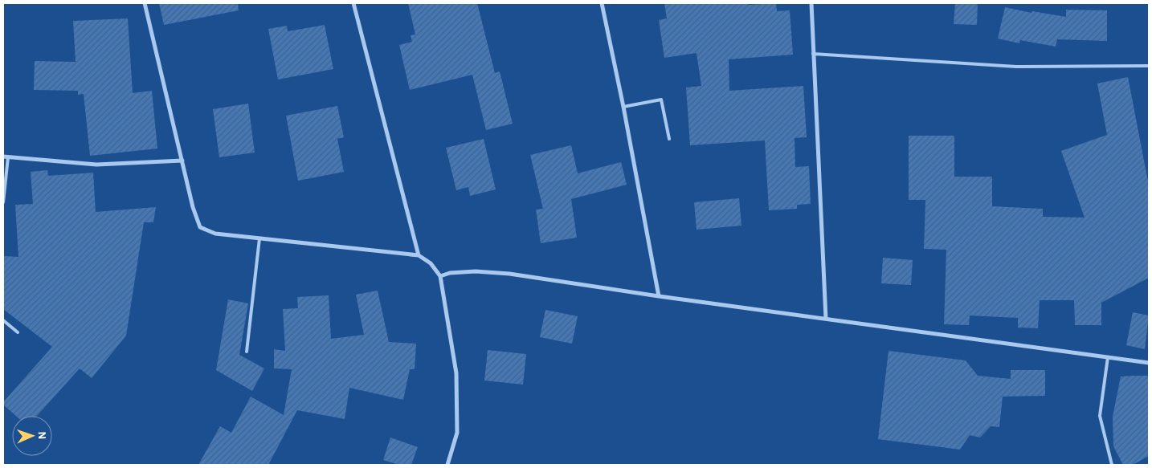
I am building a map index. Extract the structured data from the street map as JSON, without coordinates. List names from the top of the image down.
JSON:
{
  "north": "right"
}
